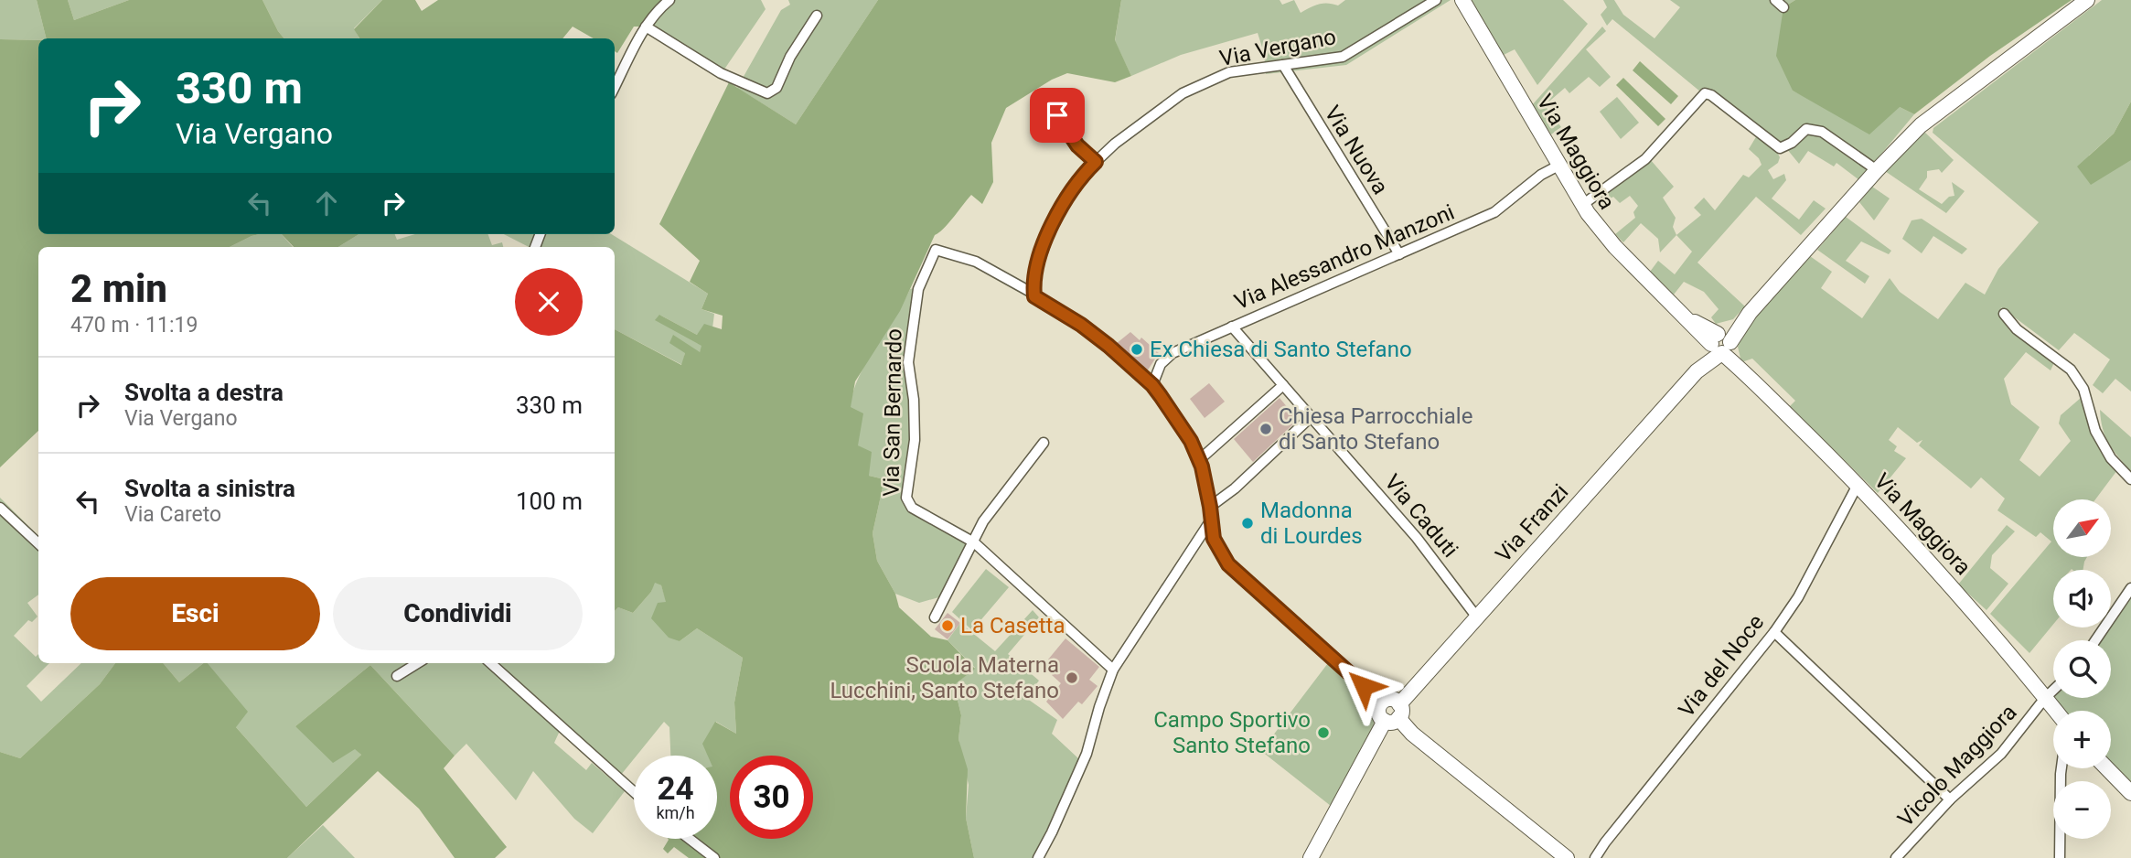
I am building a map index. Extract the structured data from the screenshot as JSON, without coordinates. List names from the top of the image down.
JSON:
{
  "streets": {
    "main road": ["Via Maggiora", "Via Franzi"],
    "street": [
      "Via Vergano",
      "Via Nuova",
      "Via Alessandro Manzoni",
      "Via San Bernardo",
      "Via Caduti",
      "Via del Noce",
      "Vicolo Maggiora"
    ]
  },
  "crossings": [
    ["Via Vergano", "Via Nuova"],
    ["Via Vergano", "Via San Bernardo"],
    ["Via Nuova", "Via Alessandro Manzoni"],
    ["Via Maggiora", "Via Alessandro Manzoni"],
    ["Via Maggiora", "Via Franzi"],
    ["Via Maggiora", "Via del Noce"],
    ["Via Maggiora", "Vicolo Maggiora"],
    ["Via Alessandro Manzoni", "Via Caduti"],
    ["Via Caduti", "Via Franzi"]
  ],
  "places": [
    "Ex Chiesa di Santo Stefano",
    "Chiesa Parrocchiale di Santo Stefano",
    "Madonna di Lourdes",
    "La Casetta",
    "Scuola Materna Lucchini, Santo Stefano",
    "Campo Sportivo Santo Stefano"
  ],
  "north": "top right",
  "page": {
    "turn": ["330 m", "Via Vergano"],
    "heading": ["2 min", "470 m · 11:19"],
    "list": [
      {
        "name": "Svolta a destra",
        "note": "Via Vergano",
        "value": "330 m"
      },
      {
        "name": "Svolta a sinistra",
        "note": "Via Careto",
        "value": "100 m"
      }
    ],
    "map_buttons": ["+", "−"],
    "buttons": ["Esci", "Condividi"],
    "speed": "24 km/h",
    "limit": "30"
  }
}
